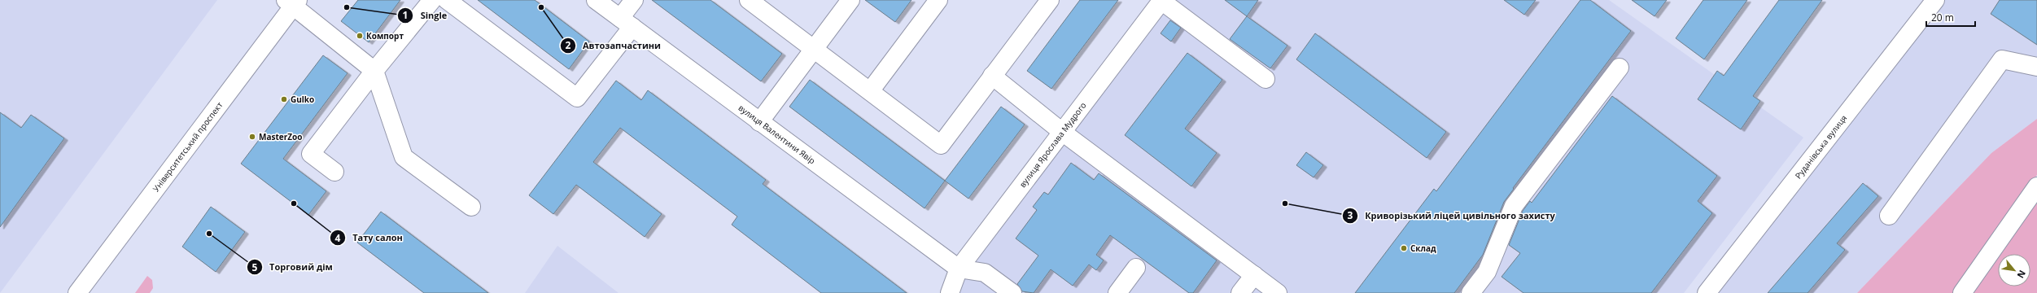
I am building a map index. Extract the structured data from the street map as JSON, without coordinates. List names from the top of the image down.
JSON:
{
  "streets": {
    "street": [
      "вулиця Валентини Явір",
      "вулиця Ярослава Мудрого",
      "Університетський проспект",
      "Руданівська вулиця"
    ]
  },
  "crossings": [
    ["вулиця Валентини Явір", "вулиця Ярослава Мудрого"]
  ],
  "places": [
    "Single",
    "Автозапчастини",
    "Компорт",
    "Gulko",
    "MasterZoo",
    "Тату салон",
    "Криворізький ліцей цивільного захисту",
    "Торговий дім",
    "Склад"
  ],
  "scale_bar": "20 m",
  "north": "bottom right"
}
